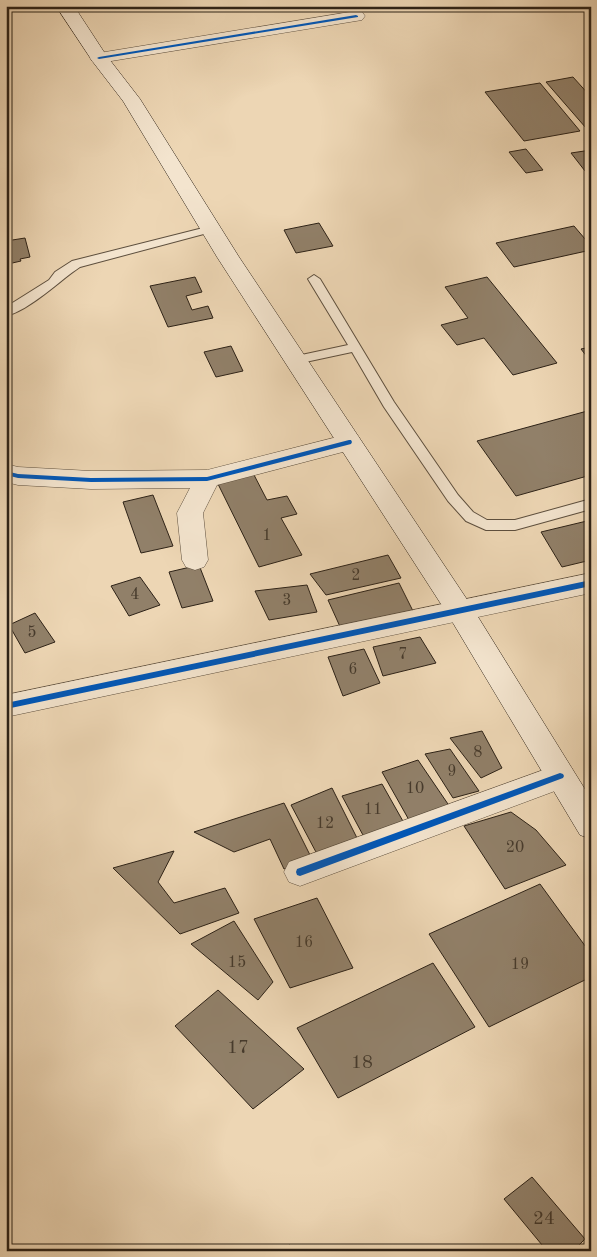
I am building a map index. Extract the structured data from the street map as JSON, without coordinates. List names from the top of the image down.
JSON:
{
  "house_numbers": [
    "1",
    "2",
    "4",
    "3",
    "5",
    "7",
    "6",
    "8",
    "9",
    "10",
    "11",
    "12",
    "20",
    "16",
    "15",
    "19",
    "17",
    "18",
    "24"
  ]
}
